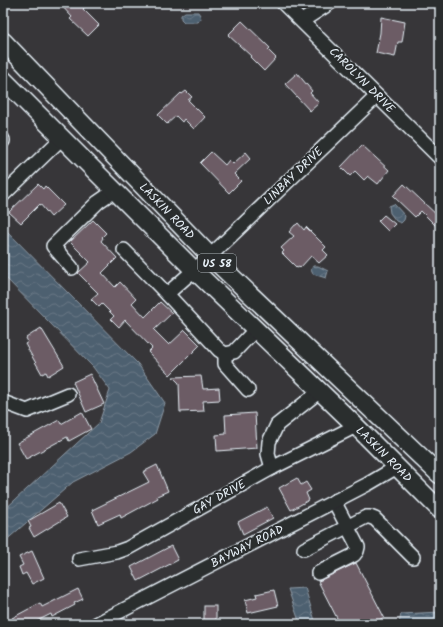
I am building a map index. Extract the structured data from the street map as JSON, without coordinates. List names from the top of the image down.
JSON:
{
  "streets": {
    "main road": ["LASKIN ROAD", "US 58"],
    "street": [
      "CAROLYN DRIVE",
      "LINBAY DRIVE",
      "GAY DRIVE",
      "BAYWAY ROAD"
    ]
  },
  "crossings": [
    ["CAROLYN DRIVE", "LINBAY DRIVE"],
    ["LINBAY DRIVE", "LASKIN ROAD"],
    ["LASKIN ROAD", "GAY DRIVE"],
    ["LASKIN ROAD", "BAYWAY ROAD"]
  ]
}
